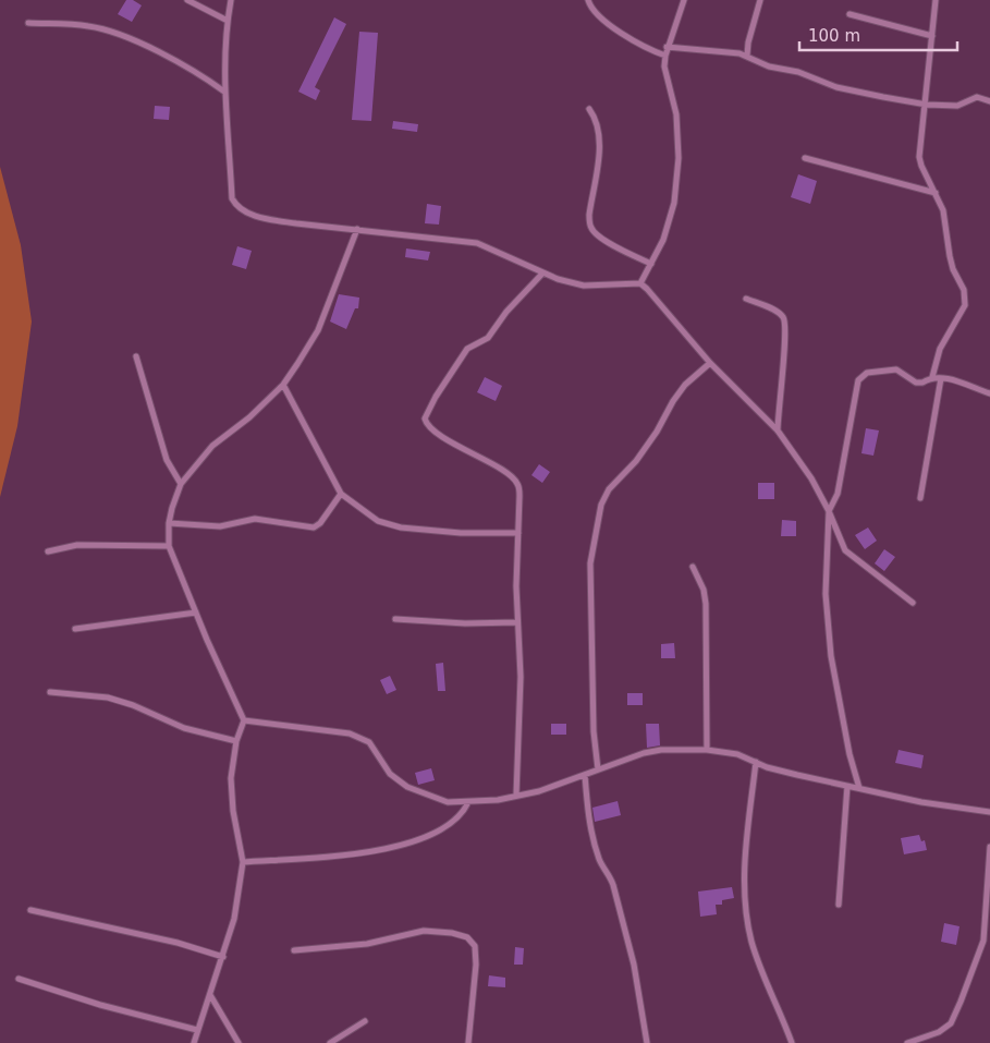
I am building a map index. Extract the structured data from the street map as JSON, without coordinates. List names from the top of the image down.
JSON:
{
  "scale_bar": "100 m"
}
